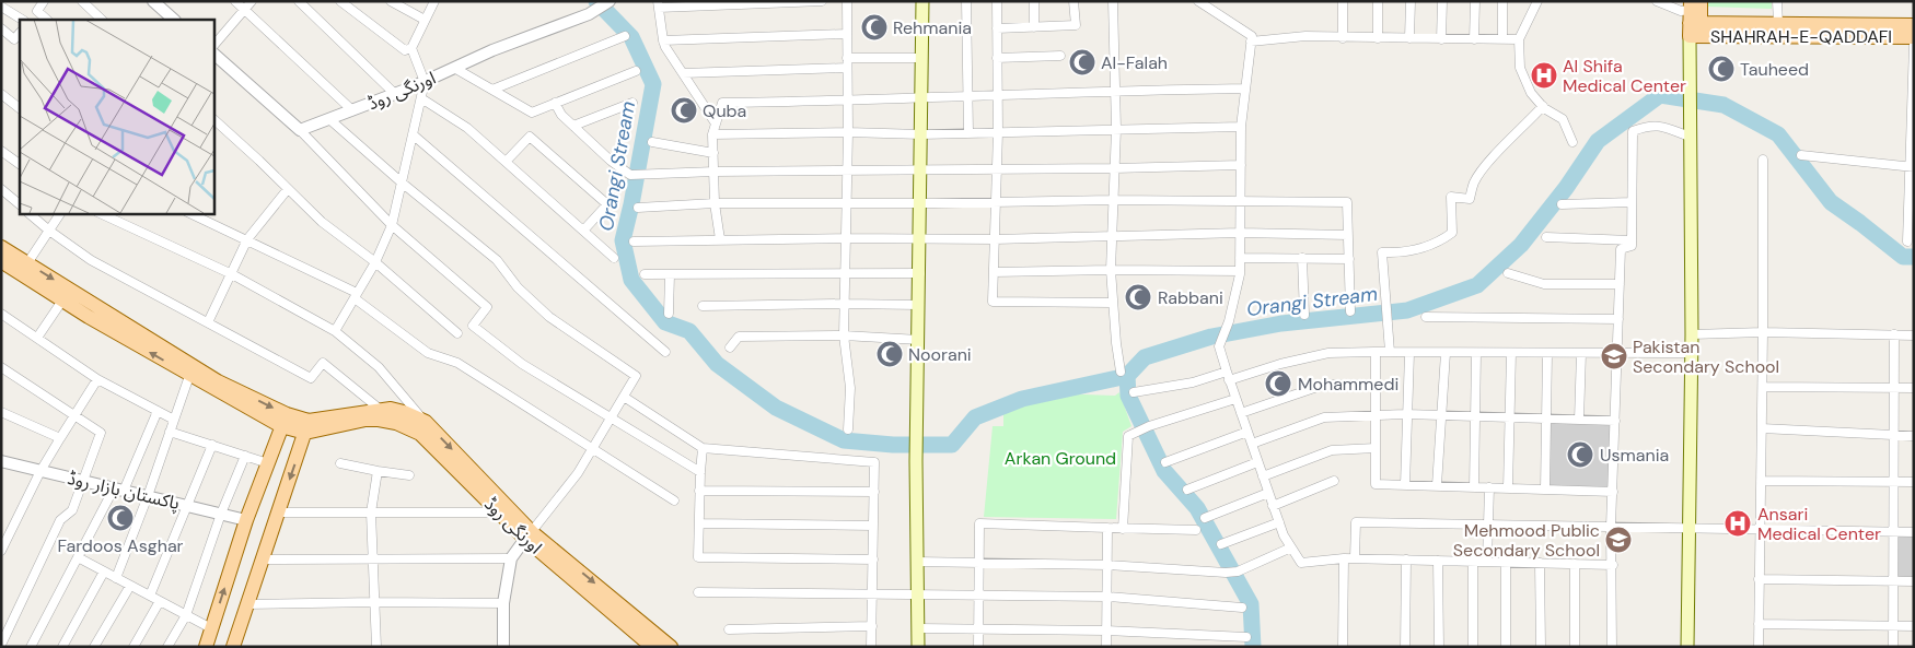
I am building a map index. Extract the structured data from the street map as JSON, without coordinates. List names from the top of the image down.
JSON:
{
  "streets": {
    "main road": ["SHAHRAH-E-QADDAFI", "اورنگی روڈ"],
    "street": ["پاکستان بازار روڈ"]
  },
  "water": ["Orangi Stream"],
  "parks": ["Arkan Ground"],
  "places": {
    "mosque": [
      "Rehmania",
      "Al-Falah",
      "Tauheed",
      "Quba",
      "Rabbani",
      "Noorani",
      "Mohammedi",
      "Usmania",
      "Fardoos Asghar"
    ],
    "hospital": ["Al Shifa Medical Center", "Ansari Medical Center"],
    "school or university": ["Pakistan Secondary School", "Mehmood Public Secondary School"]
  }
}
